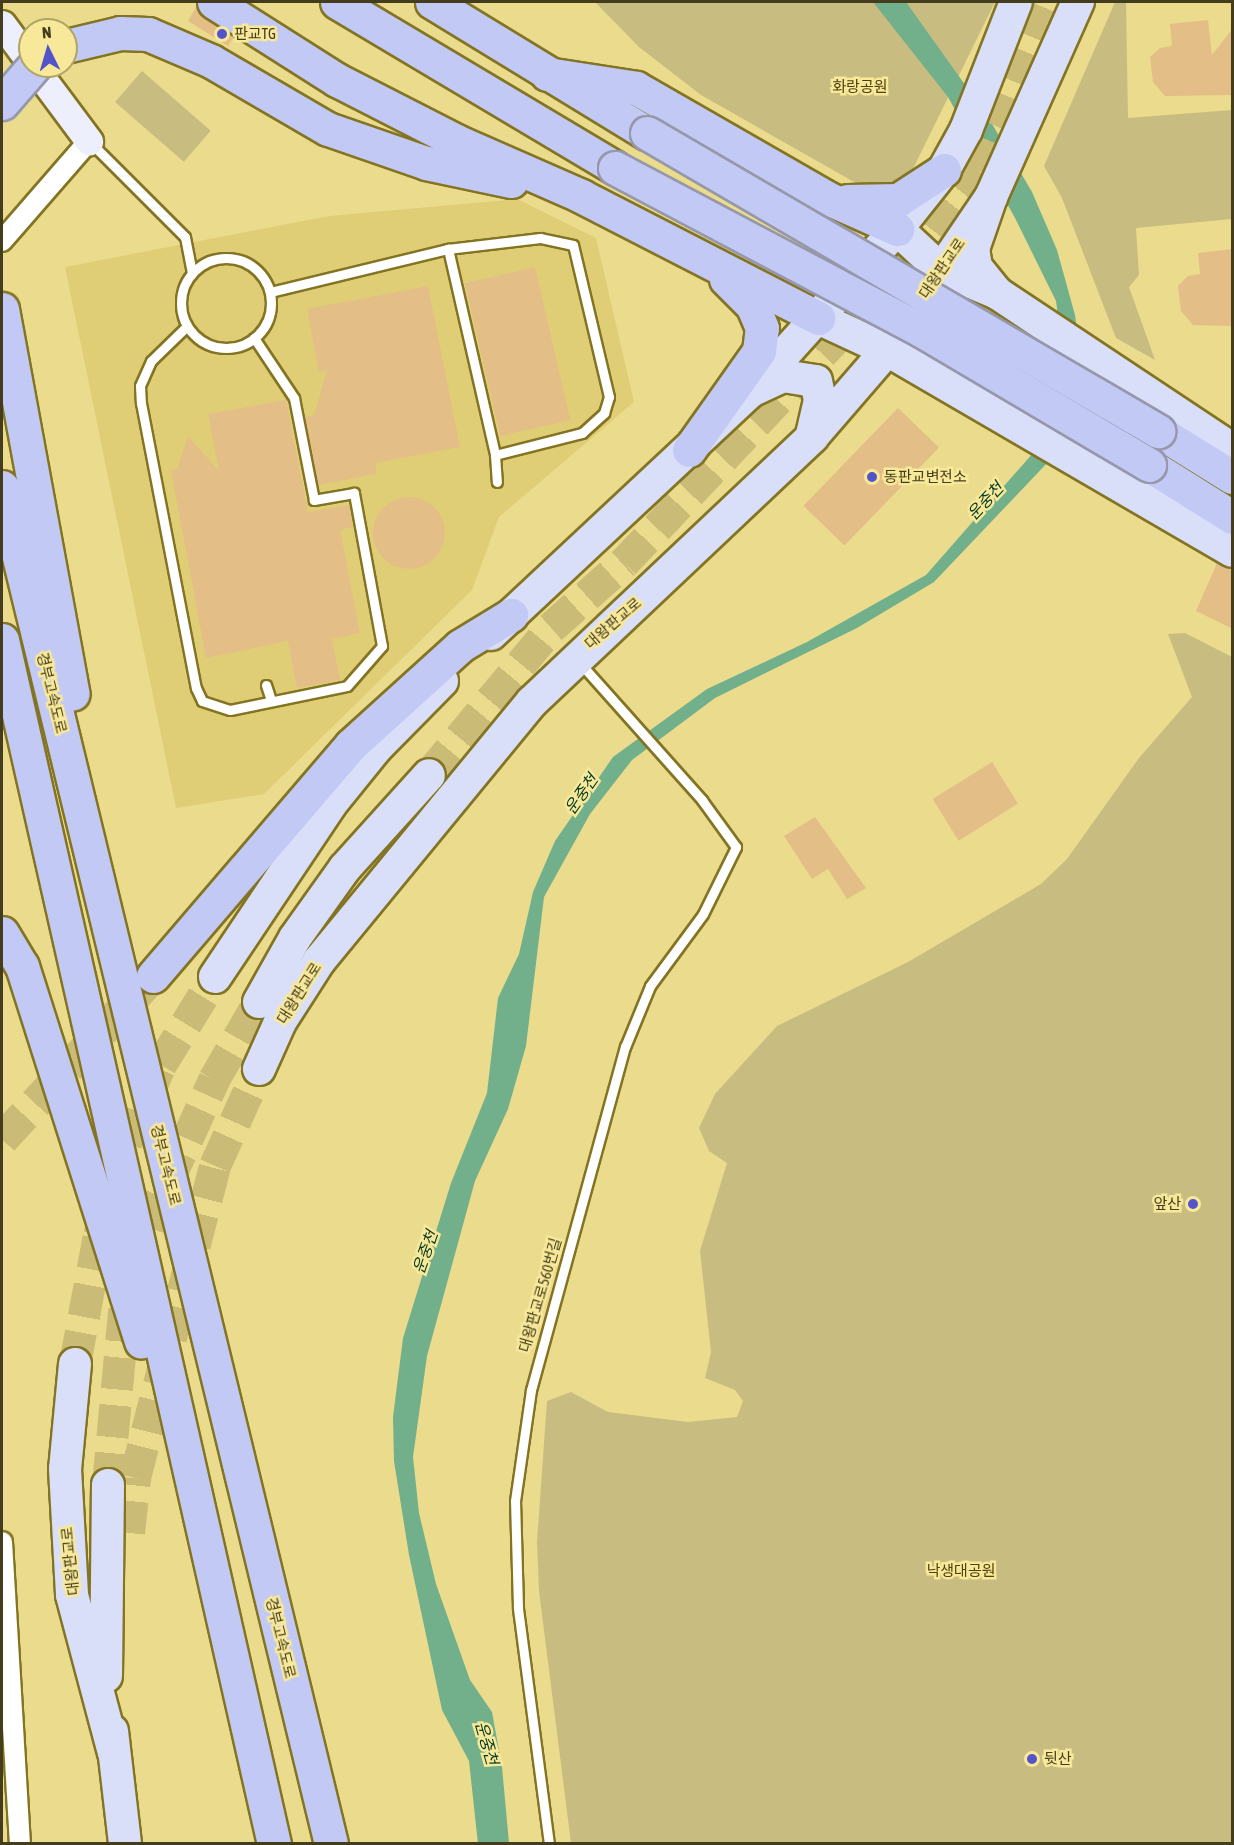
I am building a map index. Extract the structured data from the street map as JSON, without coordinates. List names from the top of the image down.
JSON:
{
  "streets": {
    "highway": ["경부고속도로"],
    "main road": ["대왕판교로"],
    "lane": ["대왕판교로560번길"]
  },
  "crossings": [
    ["대왕판교로", "대왕판교로560번길"]
  ],
  "water": ["운중천"],
  "parks": ["화랑공원", "낙생대공원"],
  "places": [
    "판교TG",
    "동판교변전소",
    "앞산",
    "뒷산"
  ],
  "north": "top"
}
